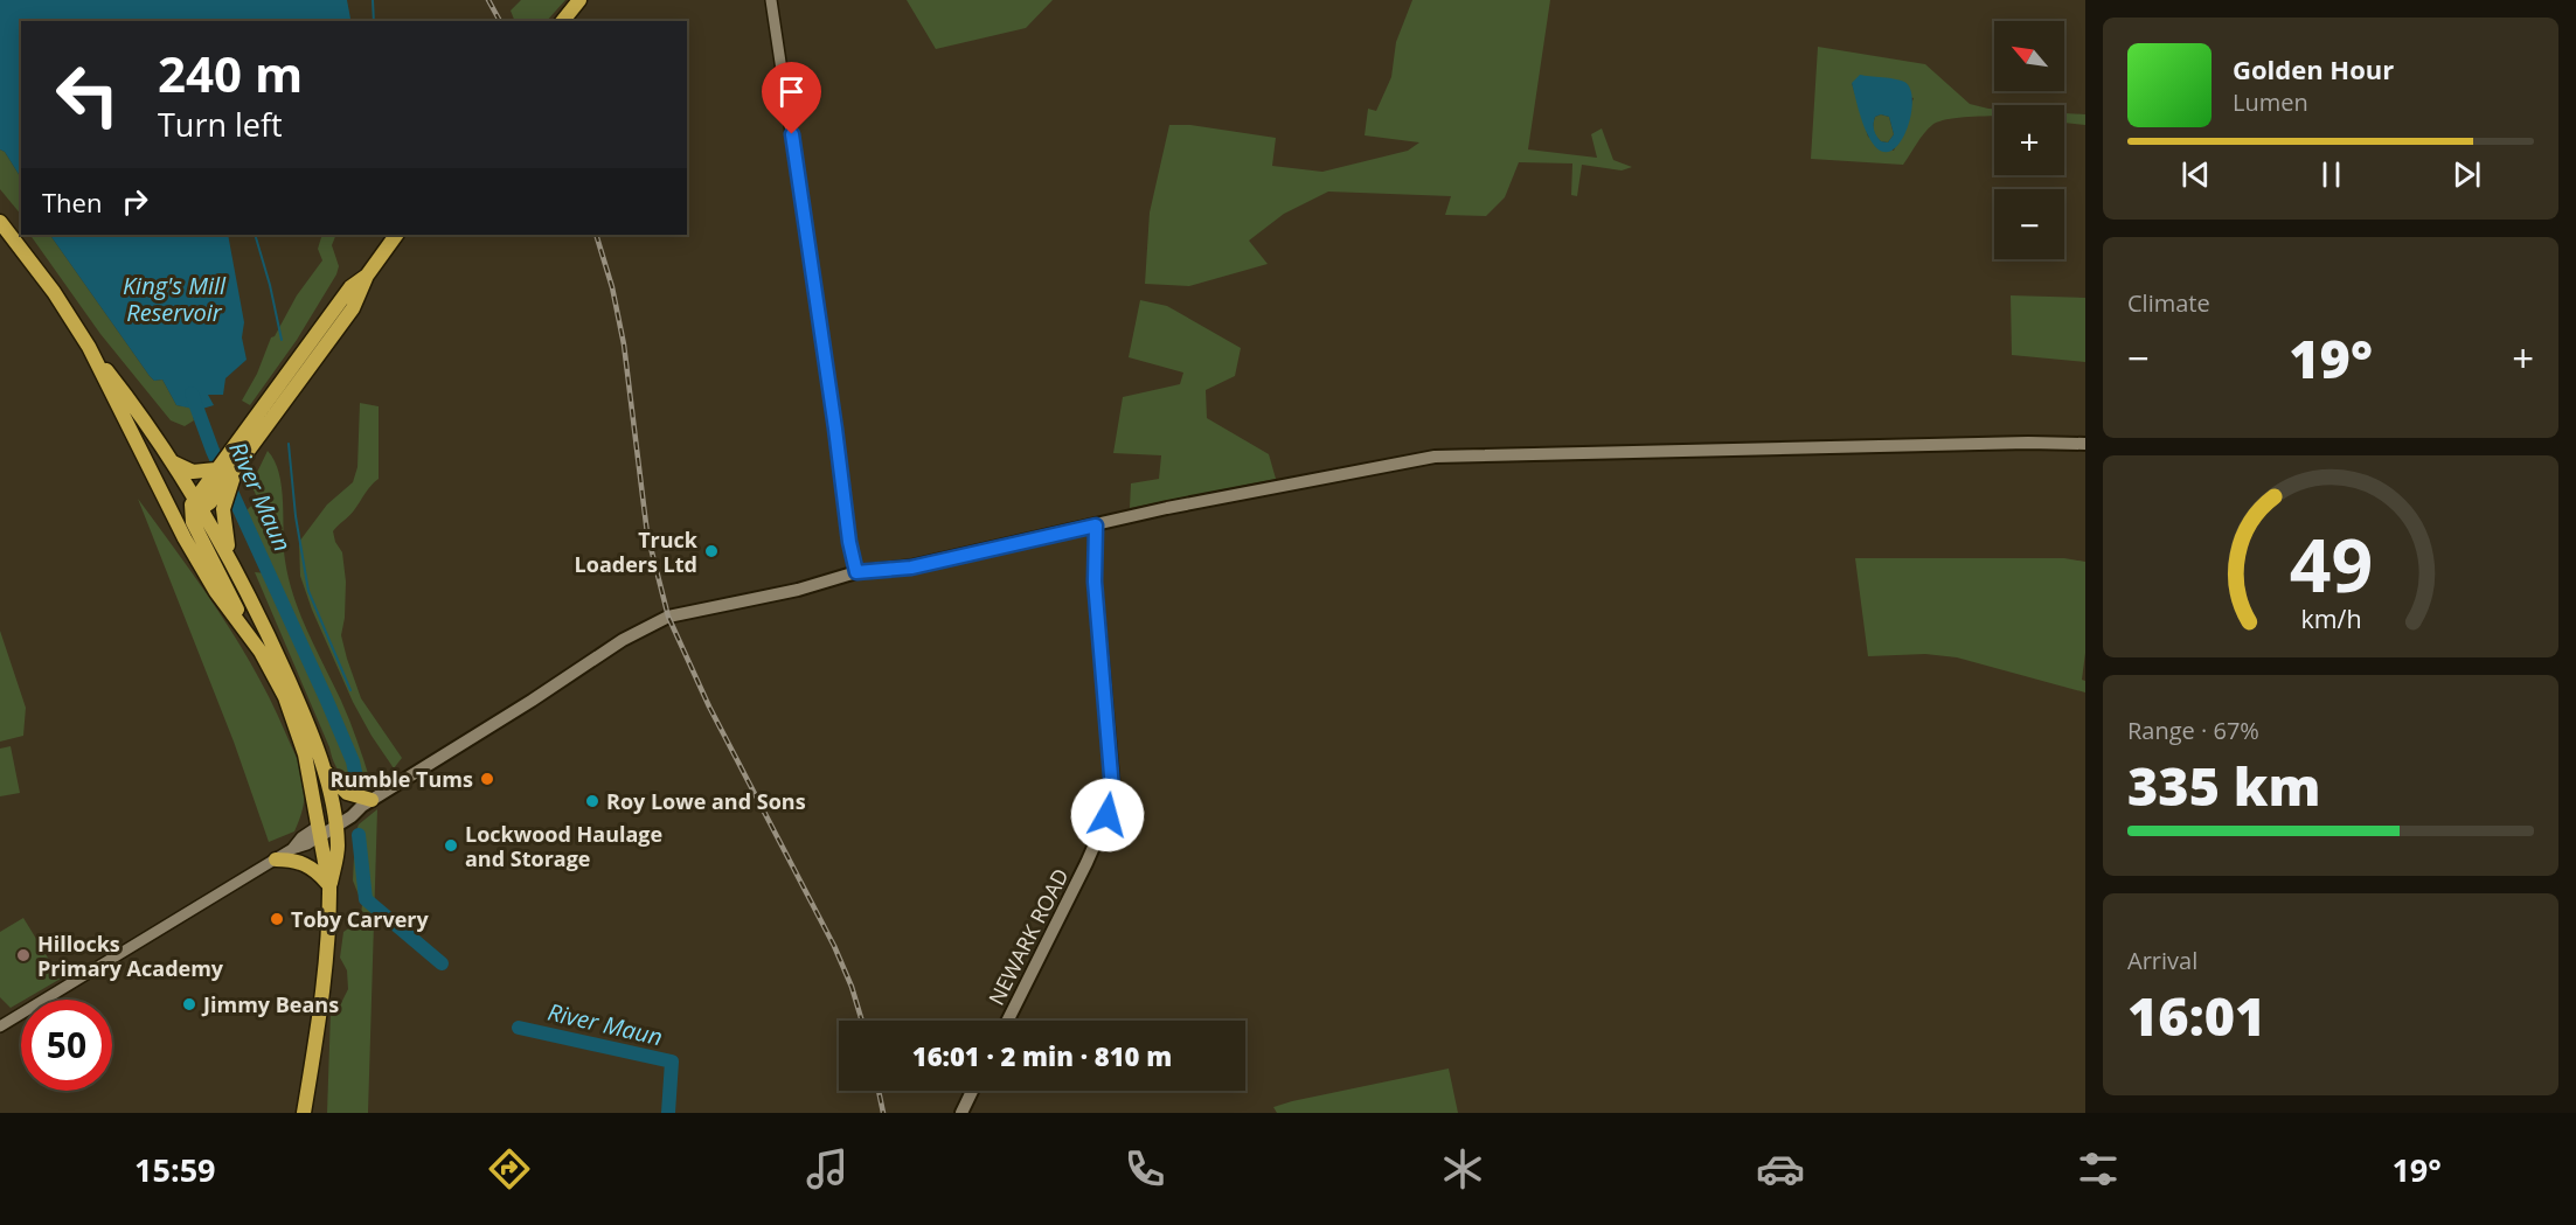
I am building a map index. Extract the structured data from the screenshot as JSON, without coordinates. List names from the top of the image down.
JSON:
{
  "streets": {
    "main road": ["NEWARK ROAD"]
  },
  "water": ["King's Mill Reservoir", "River Maun"],
  "places": [
    "Truck Loaders Ltd",
    "Rumble Tums",
    "Roy Lowe and Sons",
    "Lockwood Haulage and Storage",
    "Toby Carvery",
    "Hillocks Primary Academy",
    "Jimmy Beans"
  ],
  "north": "top left",
  "page": {
    "map_buttons": ["+", "−"],
    "turn": ["240 m", "Turn left"],
    "song": ["Golden Hour", "Lumen"],
    "then": "Then",
    "tile": [
      "Climate",
      ["Range · 67%", "335 km"],
      ["Arrival", "16:01"]
    ],
    "heat": ["−", "19°", "+"],
    "limit": "50",
    "trip": "16:01 · 2 min · 810 m",
    "tabs": ["15:59", "19°"],
    "gauge": ["49", "km/h"]
  }
}
